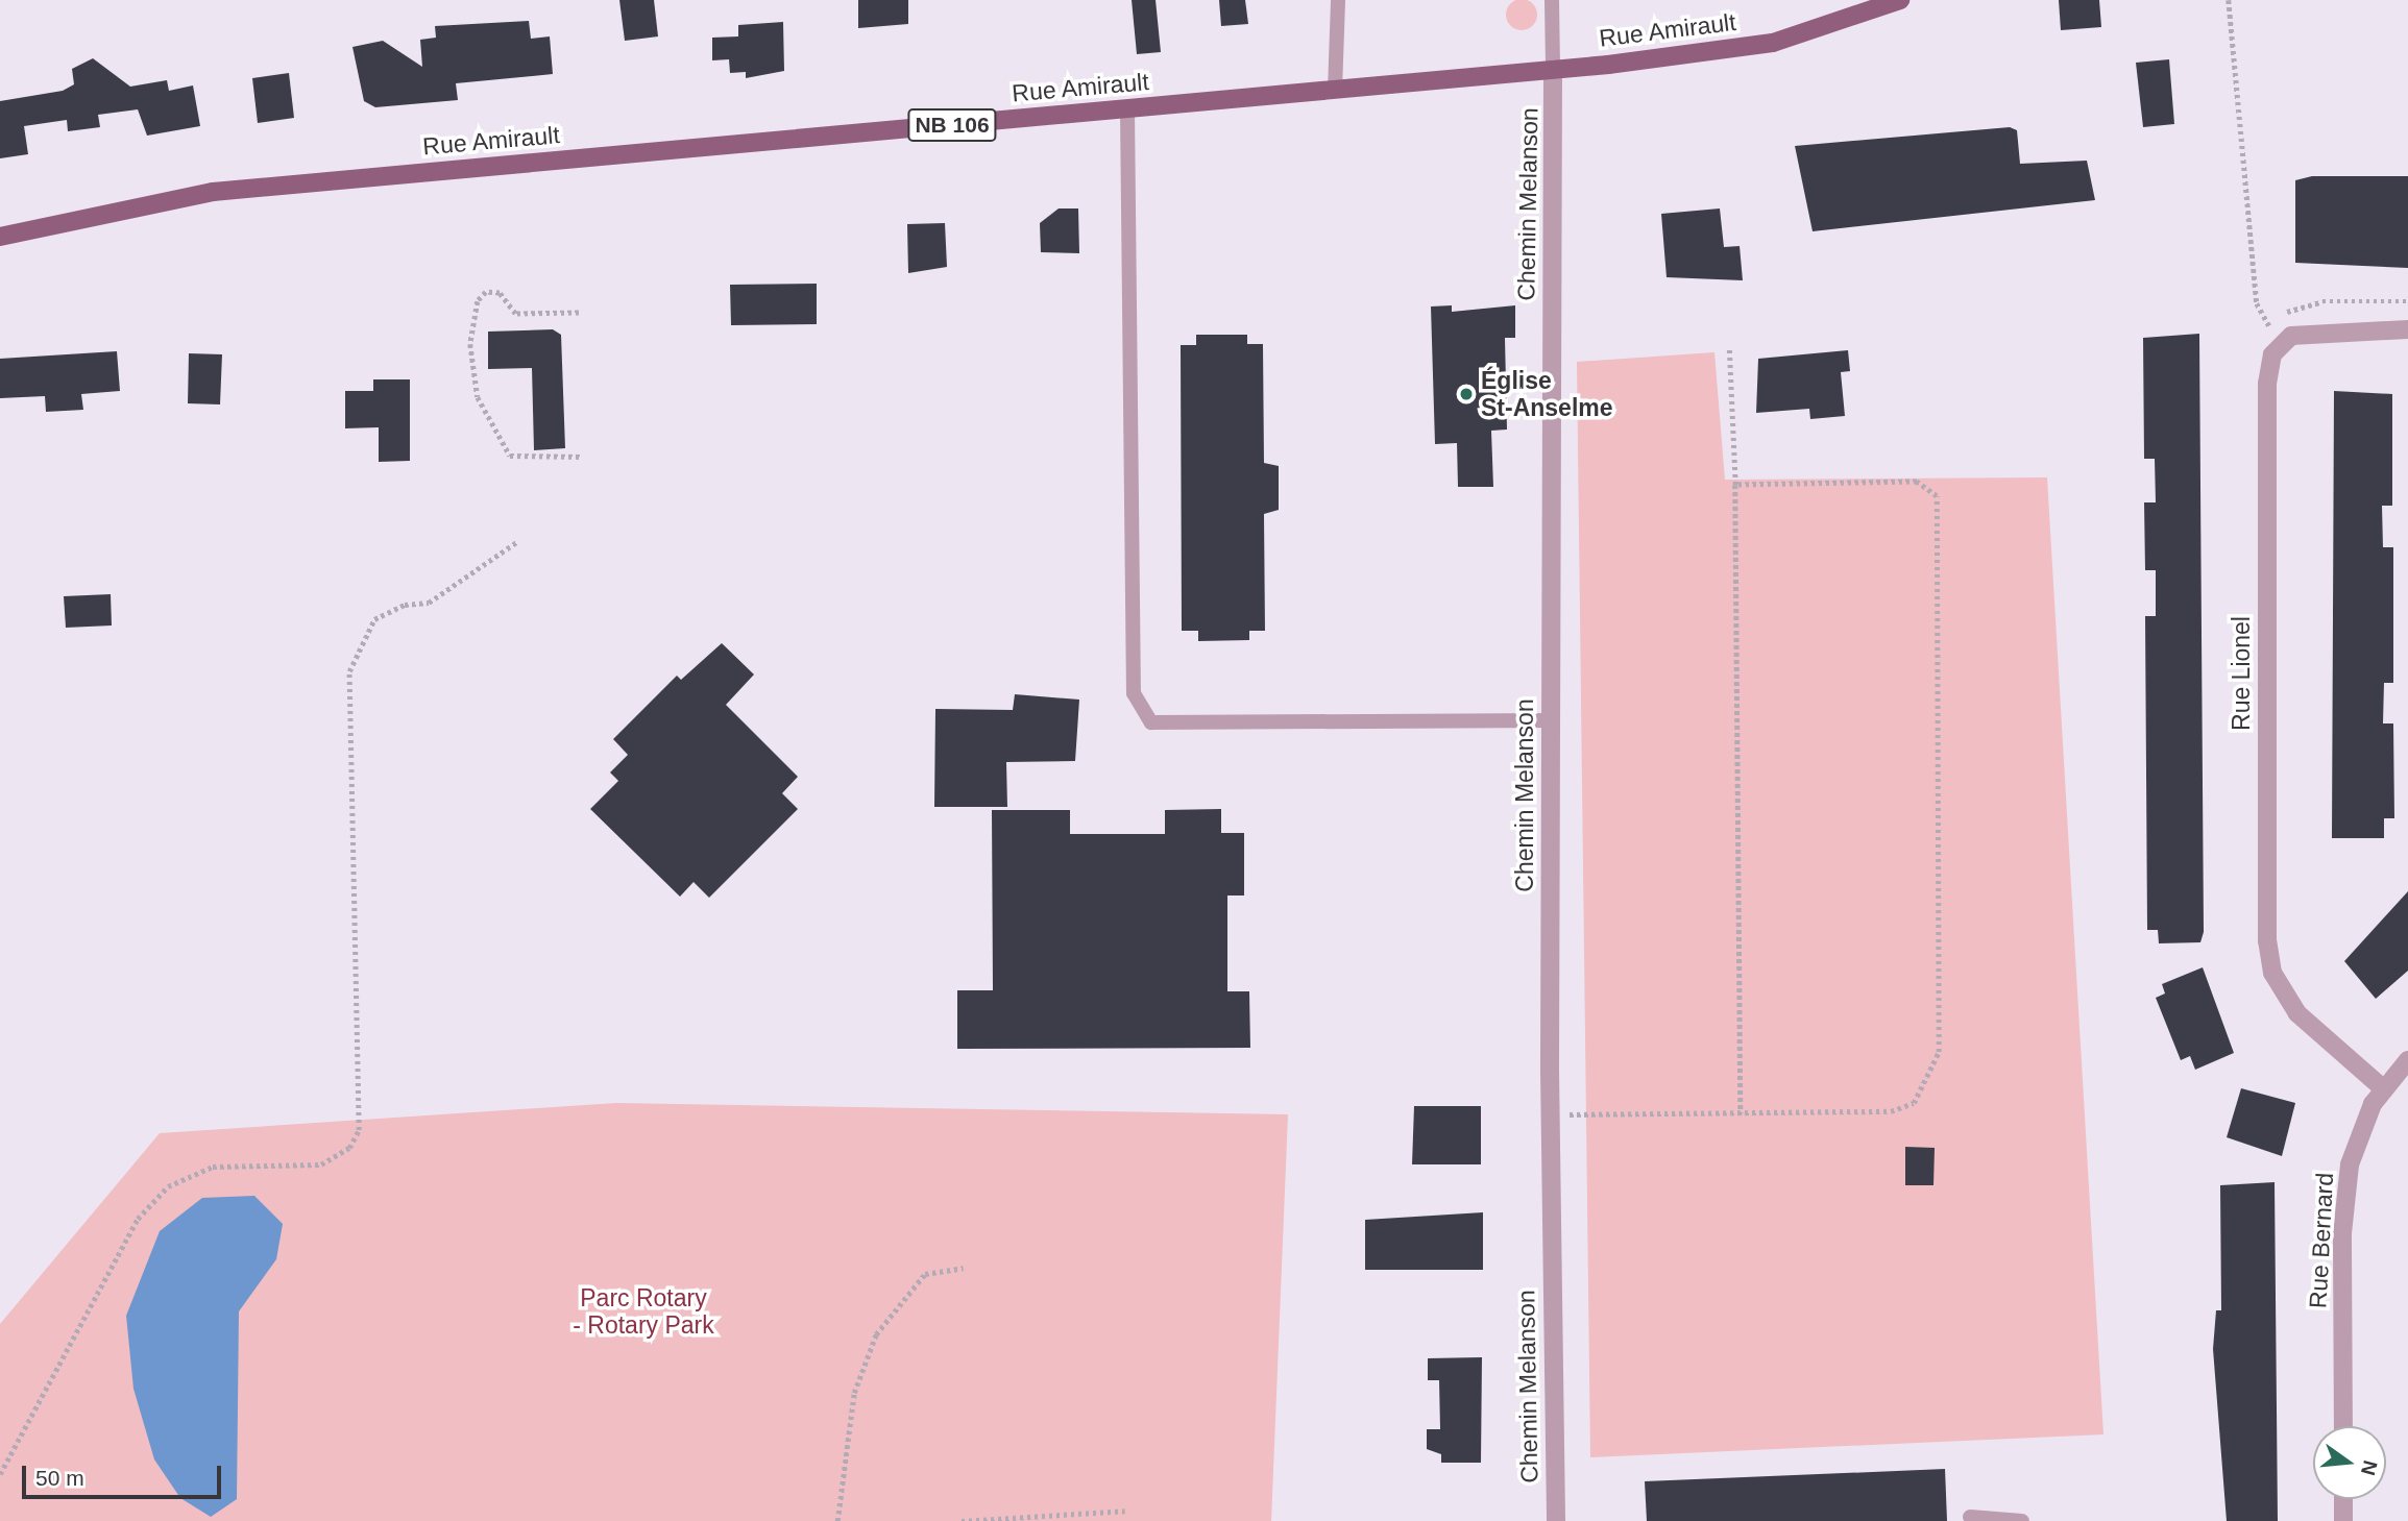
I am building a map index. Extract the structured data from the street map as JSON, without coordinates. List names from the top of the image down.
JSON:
{
  "streets": {
    "main road": ["Rue Amirault", "NB 106"],
    "street": ["Chemin Melanson", "Rue Lionel", "Rue Bernard"]
  },
  "crossings": [
    ["Rue Amirault", "Chemin Melanson"],
    ["Rue Lionel", "Rue Bernard"]
  ],
  "parks": ["Parc Rotary - Rotary Park"],
  "places": ["Église St-Anselme"],
  "scale_bar": "50 m",
  "north": "right"
}
